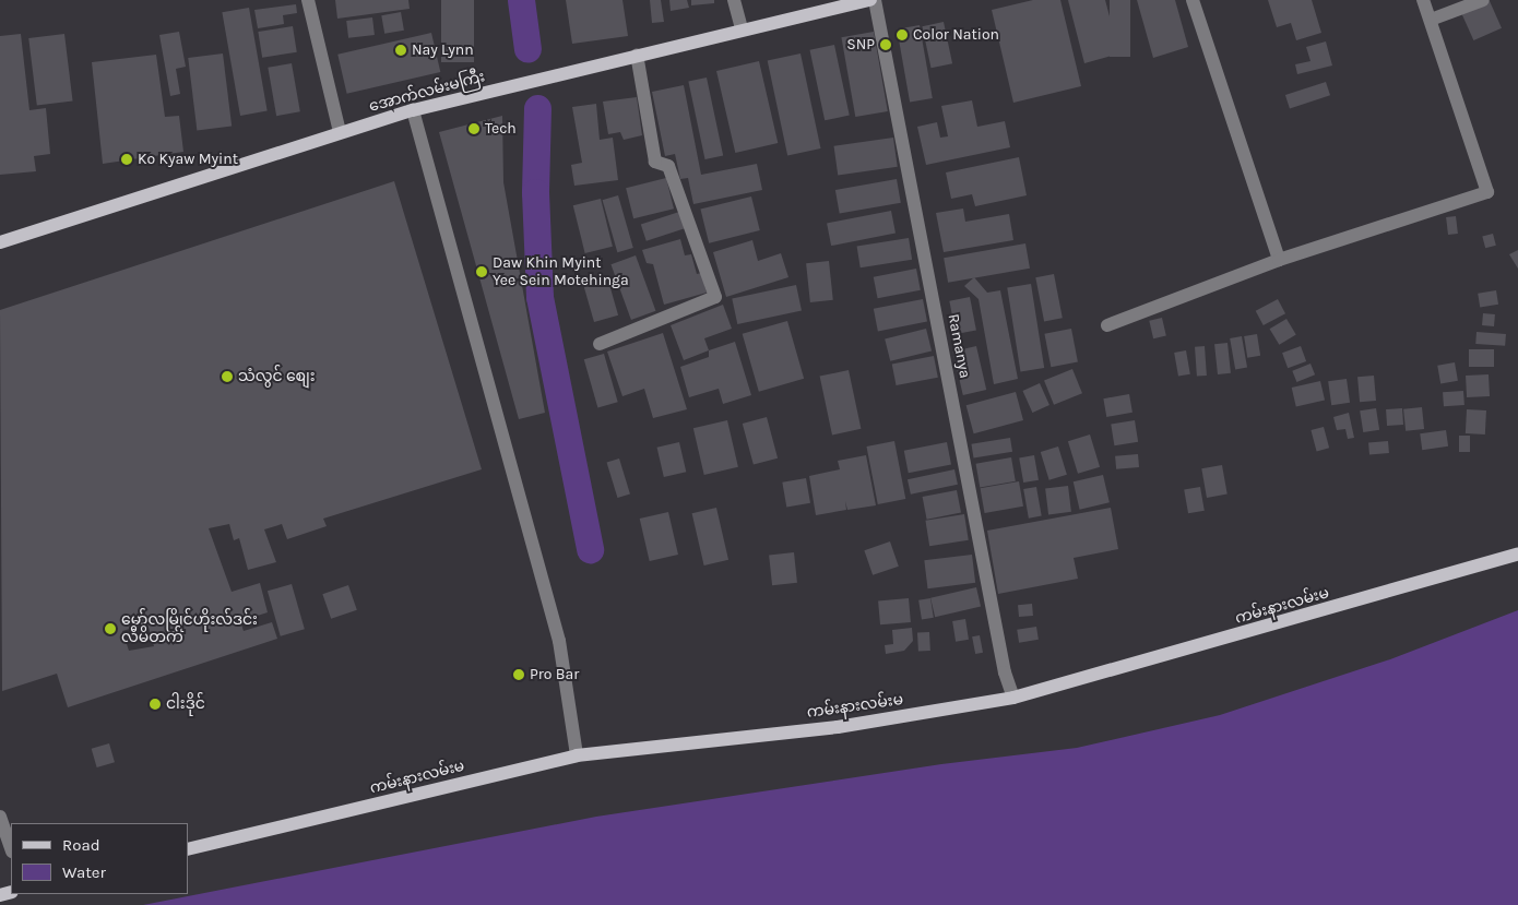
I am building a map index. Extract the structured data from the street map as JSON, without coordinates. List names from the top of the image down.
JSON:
{
  "streets": {
    "main road": ["အောက်လမ်းမကြီး", "ကမ်းနားလမ်းမ"],
    "street": ["Ramanya"]
  },
  "crossings": [
    ["Ramanya", "ကမ်းနားလမ်းမ"]
  ],
  "places": [
    "Color Nation",
    "SNP",
    "Nay Lynn",
    "Tech",
    "Ko Kyaw Myint",
    "Daw Khin Myint Yee Sein Motehinga",
    "သံလွင် စျေး",
    "မော်လမြိုင်ဟိုးလ်ဒင်း လီမိတက်",
    "Pro Bar",
    "ငါးဒိုင်"
  ],
  "legend": ["Road", "Water"]
}
